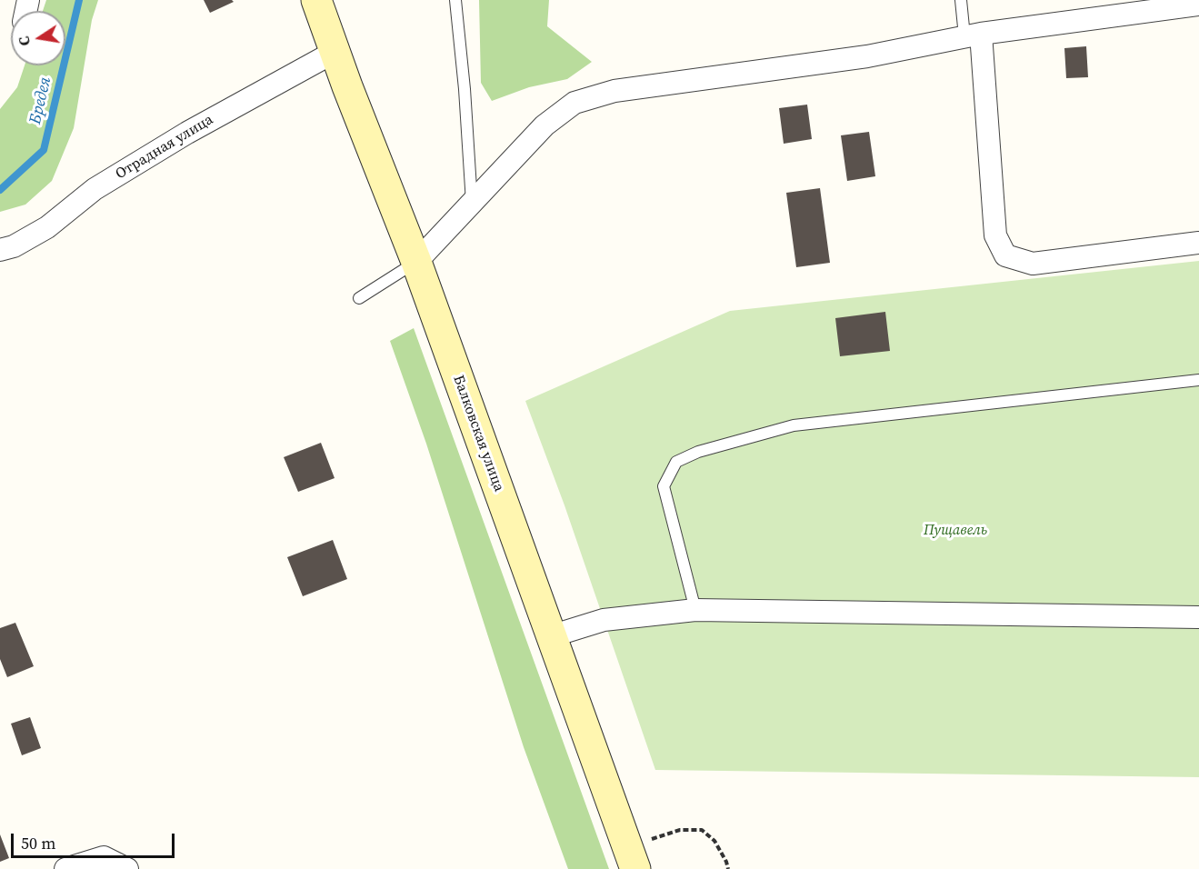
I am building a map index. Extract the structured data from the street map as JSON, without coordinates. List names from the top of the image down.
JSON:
{
  "streets": {
    "main road": ["Балковская улица"],
    "street": ["Отрадная улица"]
  },
  "crossings": [
    ["Отрадная улица", "Балковская улица"]
  ],
  "water": ["Бредея"],
  "parks": ["Пущавель"],
  "scale_bar": "50 m",
  "north": "left"
}
